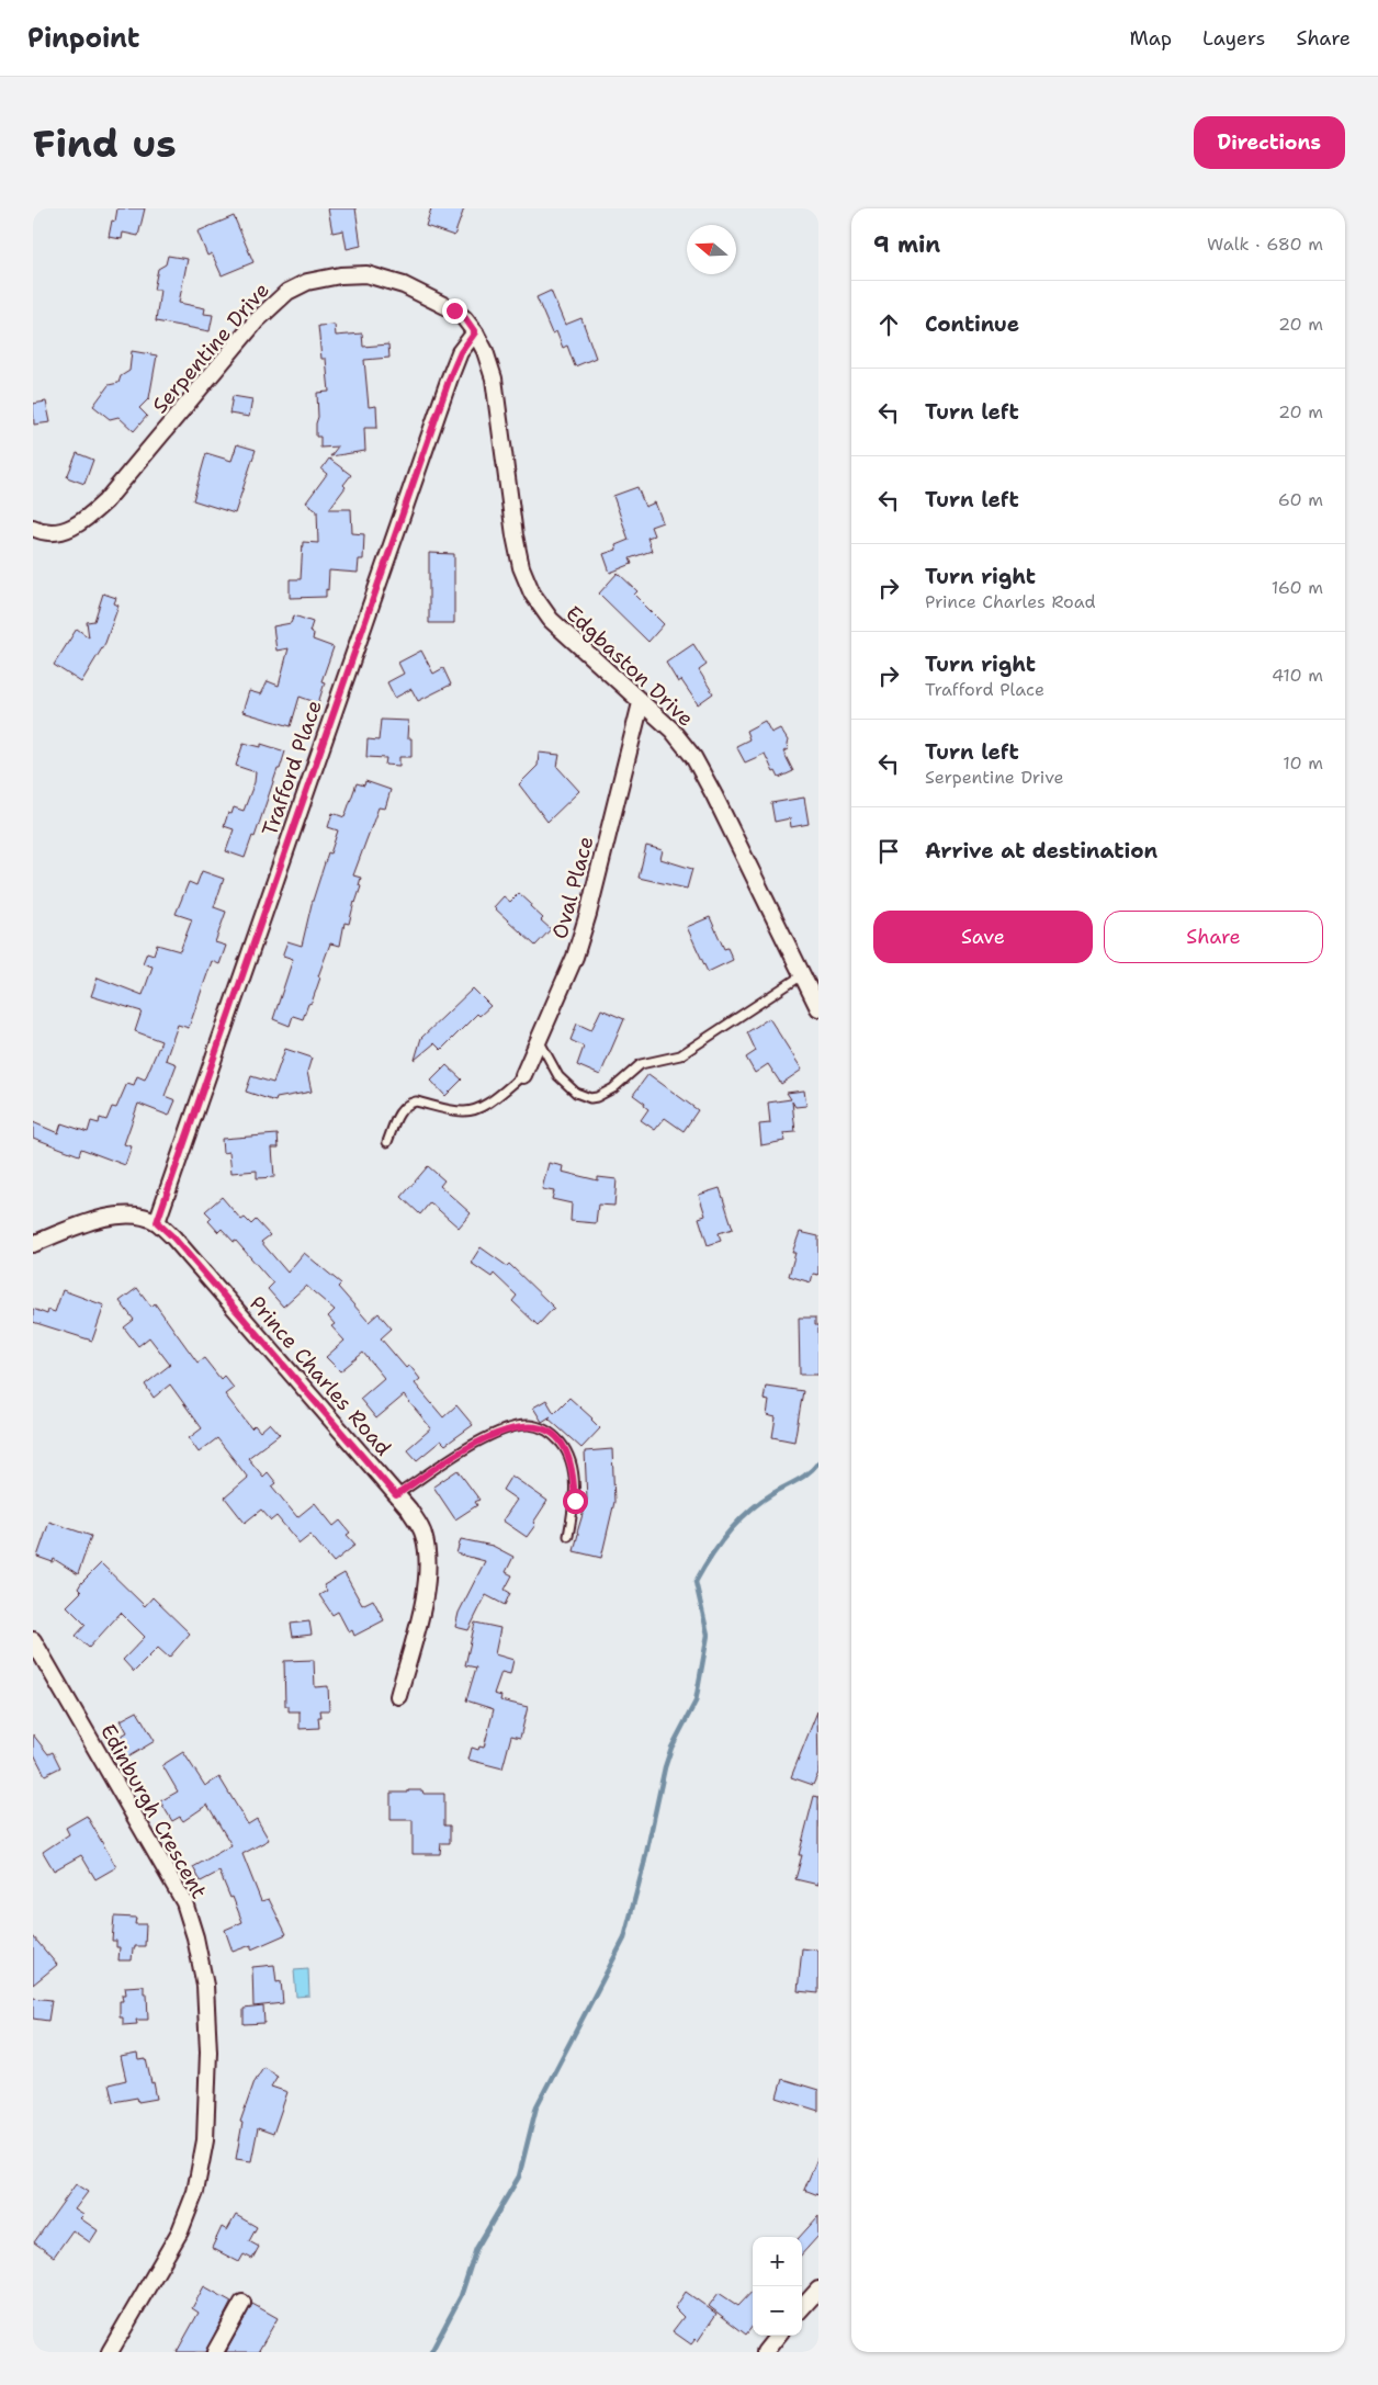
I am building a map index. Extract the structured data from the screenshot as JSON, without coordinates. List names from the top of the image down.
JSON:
{
  "streets": {
    "street": [
      "Serpentine Drive",
      "Edgbaston Drive",
      "Trafford Place",
      "Oval Place",
      "Prince Charles Road",
      "Edinburgh Crescent"
    ]
  },
  "crossings": [
    ["Serpentine Drive", "Edgbaston Drive"],
    ["Serpentine Drive", "Trafford Place"],
    ["Edgbaston Drive", "Trafford Place"],
    ["Edgbaston Drive", "Oval Place"],
    ["Trafford Place", "Prince Charles Road"]
  ],
  "north": "left",
  "page": {
    "header": "Pinpoint",
    "nav": ["Map", "Layers", "Share"],
    "buttons": [
      "Directions",
      ["Save", "Share"]
    ],
    "title": "Find us",
    "heading": ["9 min", "Walk · 680 m"],
    "list": [
      ["Continue", "20 m"],
      ["Turn left", "20 m"],
      ["Turn left", "60 m"],
      ["Turn right", "Prince Charles Road", "160 m"],
      ["Turn right", "Trafford Place", "410 m"],
      ["Turn left", "Serpentine Drive", "10 m"],
      "Arrive at destination"
    ],
    "map_buttons": ["+", "−"]
  }
}
